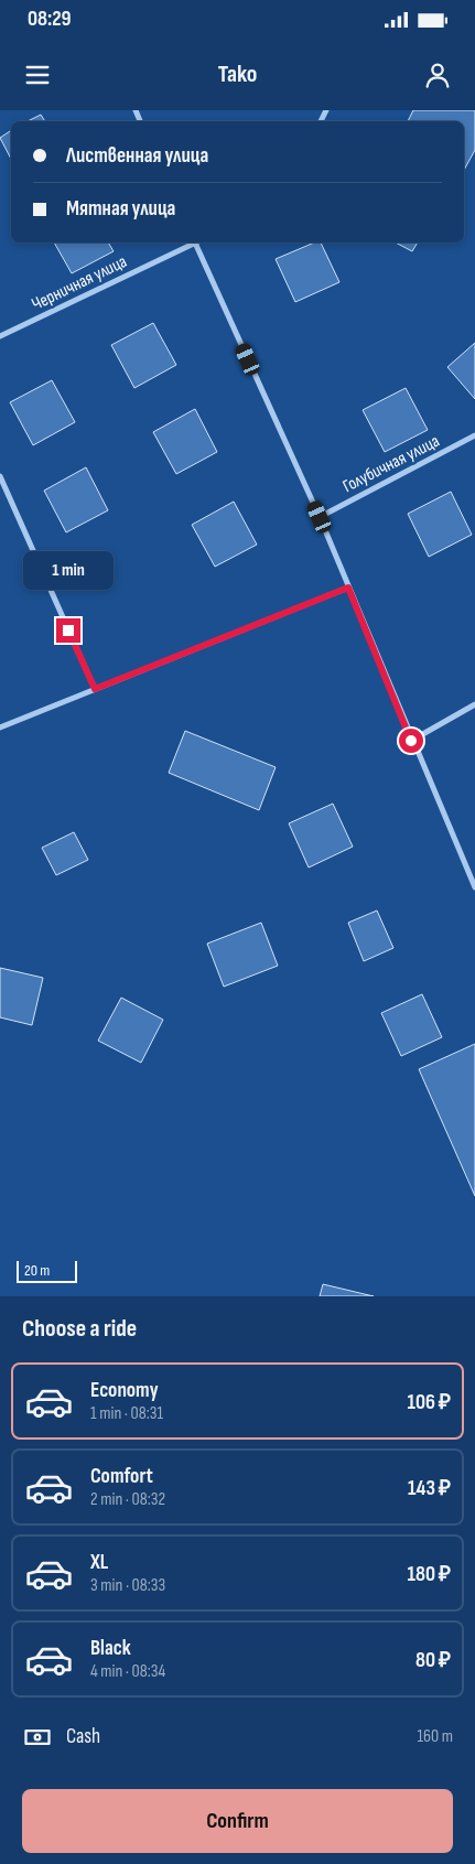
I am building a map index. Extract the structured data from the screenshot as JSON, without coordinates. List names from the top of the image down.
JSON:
{
  "streets": {
    "street": ["Черничная улица", "Голубичная улица"]
  },
  "scale_bar": "20 m",
  "page": {
    "status": "08:29",
    "header": "Tako",
    "banner": ["Лиственная улица", "Мятная улица"],
    "bubble": "1 min",
    "scale": "20 m",
    "heading": "Choose a ride",
    "list": [
      {
        "name": "Economy",
        "note": "1 min · 08:31",
        "value": "106 ₽"
      },
      {
        "name": "Comfort",
        "note": "2 min · 08:32",
        "value": "143 ₽"
      },
      {
        "name": "XL",
        "note": "3 min · 08:33",
        "value": "180 ₽"
      },
      {
        "name": "Black",
        "note": "4 min · 08:34",
        "value": "80 ₽"
      }
    ],
    "pay": ["Cash", "160 m"],
    "buttons": "Confirm"
  }
}
